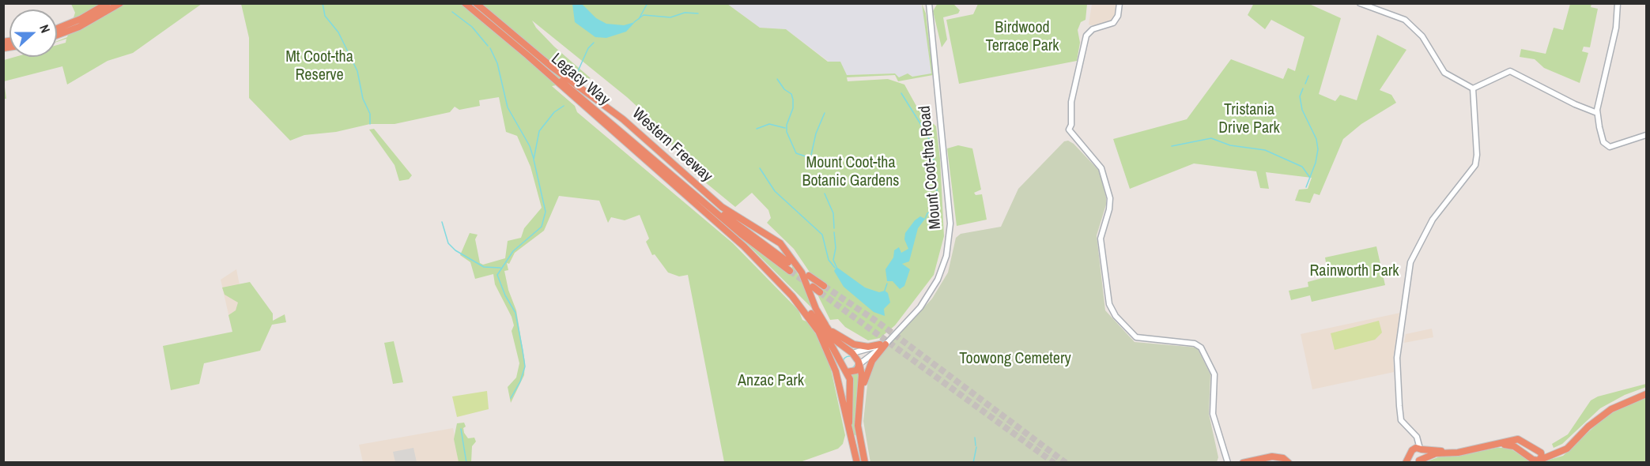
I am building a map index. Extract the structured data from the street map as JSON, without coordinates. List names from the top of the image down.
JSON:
{
  "streets": {
    "highway": ["Legacy Way", "Western Freeway"],
    "main road": ["Mount Coot-tha Road"]
  },
  "crossings": [
    ["Legacy Way", "Western Freeway"],
    ["Western Freeway", "Mount Coot-tha Road"]
  ],
  "parks": [
    "Birdwood Terrace Park",
    "Mt Coot-tha Reserve",
    "Tristania Drive Park",
    "Mount Coot-tha Botanic Gardens",
    "Rainworth Park",
    "Toowong Cemetery",
    "Anzac Park"
  ],
  "north": "right"
}
